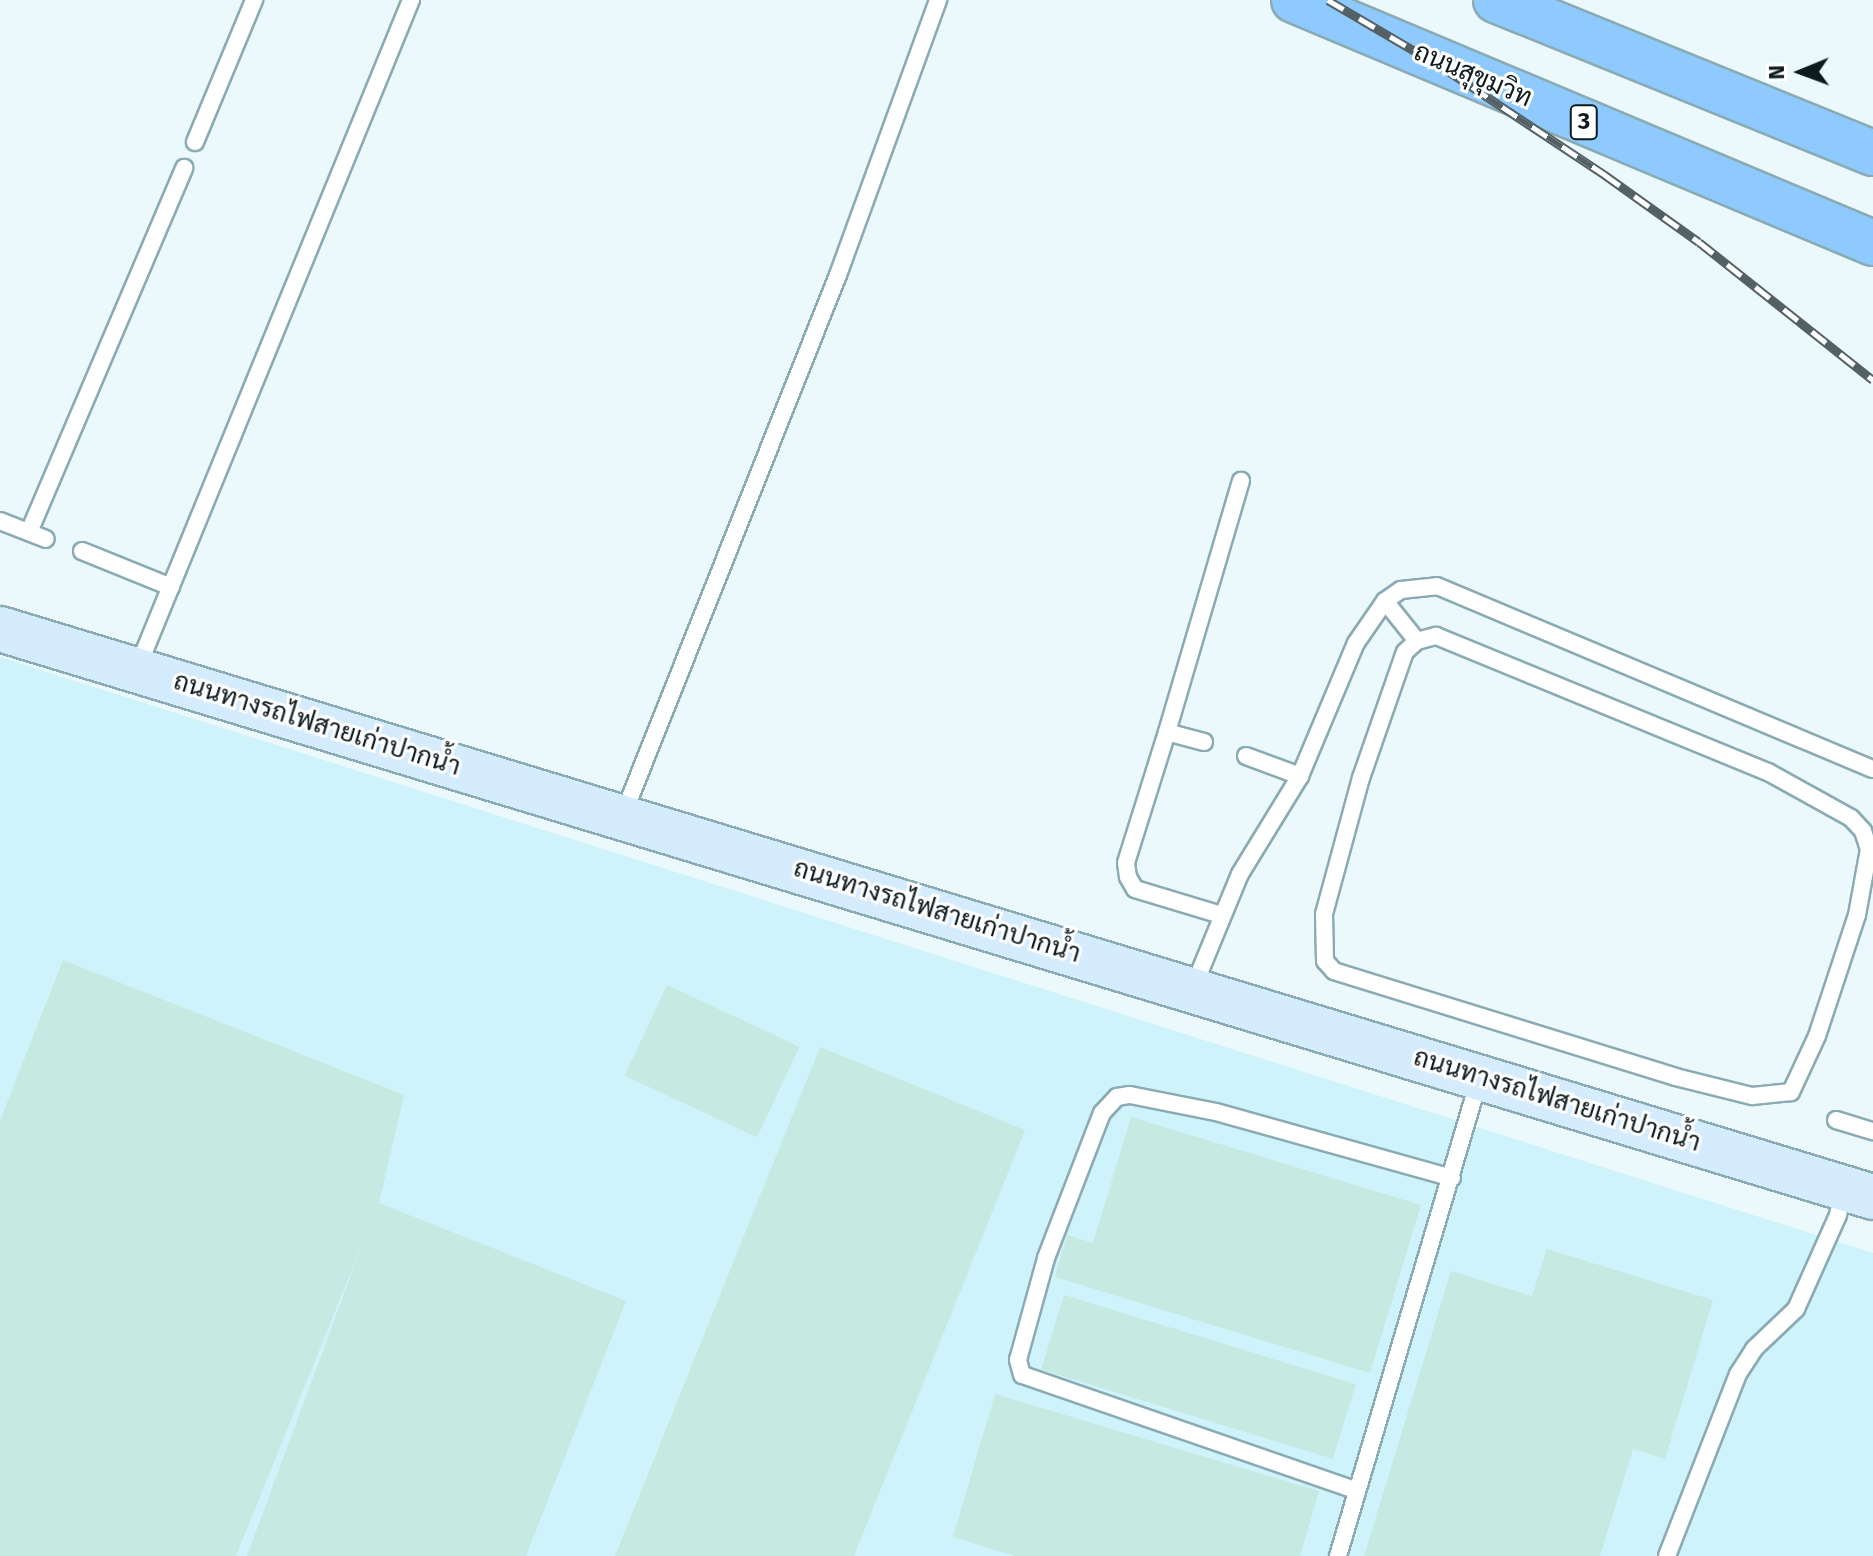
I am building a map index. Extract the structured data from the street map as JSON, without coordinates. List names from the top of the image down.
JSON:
{
  "streets": {
    "highway": ["ถนนสุขุมวิท", "3"],
    "main road": ["ถนนทางรถไฟสายเก่าปากน้ำ"]
  },
  "north": "left"
}
